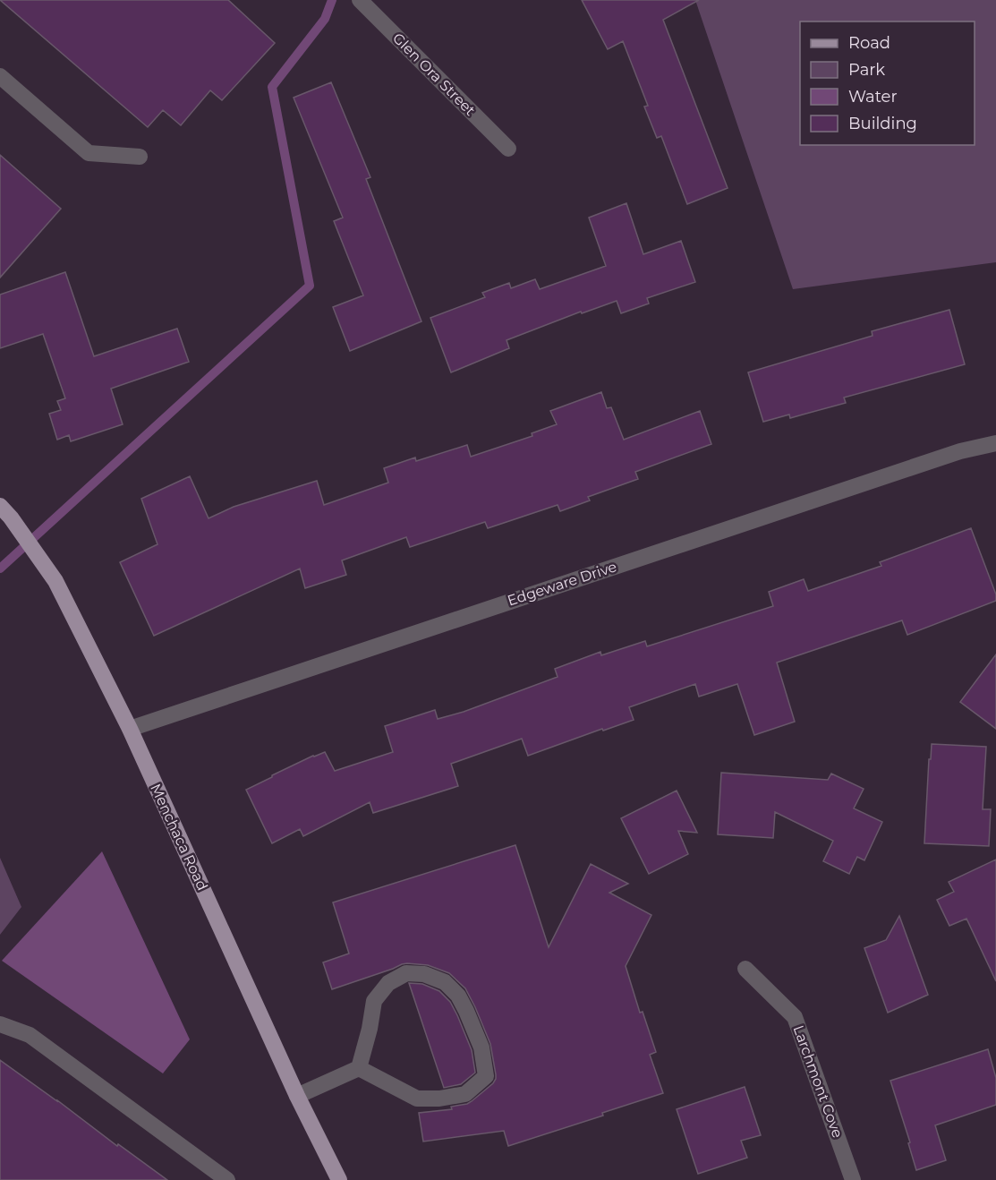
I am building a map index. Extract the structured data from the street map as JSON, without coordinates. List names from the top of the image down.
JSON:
{
  "streets": {
    "main road": ["Menchaca Road"],
    "street": ["Glen Ora Street", "Edgeware Drive", "Larchmont Cove"]
  },
  "crossings": [
    ["Edgeware Drive", "Menchaca Road"]
  ],
  "legend": [
    "Road",
    "Park",
    "Water",
    "Building"
  ]
}
